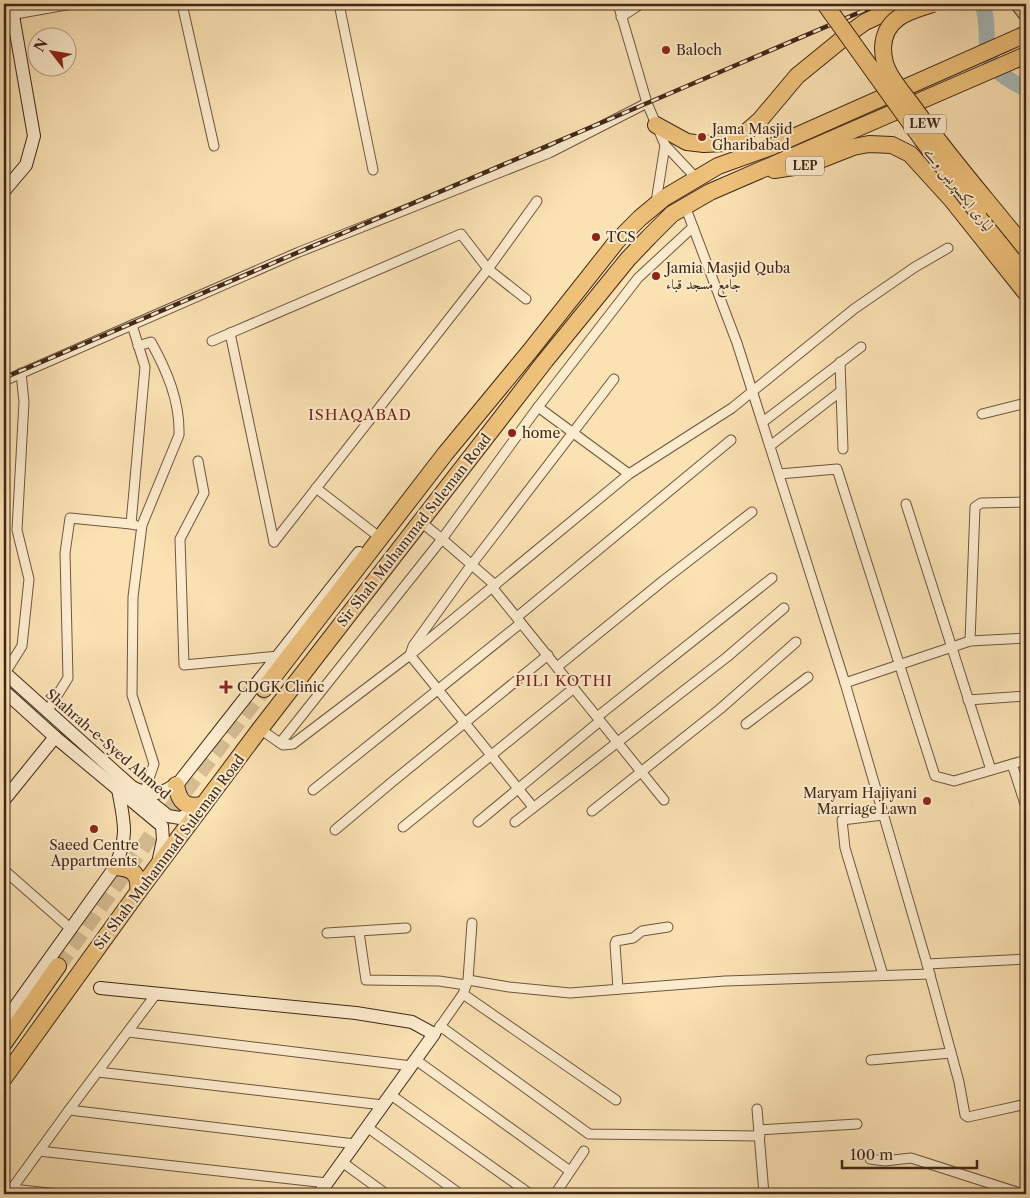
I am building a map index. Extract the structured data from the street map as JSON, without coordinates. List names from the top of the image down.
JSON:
{
  "streets": {
    "highway": [
      "LEW",
      "LEP",
      "لیاری ایکسپریس وے",
      "Sir Shah Muhammad Suleman Road"
    ],
    "street": ["Shahrah-e-Syed Ahmed"]
  },
  "crossings": [
    ["LEW", "LEP"],
    ["LEP", "Sir Shah Muhammad Suleman Road"],
    ["Sir Shah Muhammad Suleman Road", "Shahrah-e-Syed Ahmed"]
  ],
  "districts": ["ISHAQABAD", "PILI KOTHI"],
  "places": {
    "other": [
      "Baloch",
      "Jama Masjid Gharibabad",
      "TCS",
      "Jamia Masjid Quba جامع مسجد قباء",
      "home",
      "Maryam Hajiyani Marriage Lawn",
      "Saeed Centre Appartments"
    ],
    "health": ["CDGK Clinic"]
  },
  "scale_bar": "100 m",
  "north": "top left"
}
